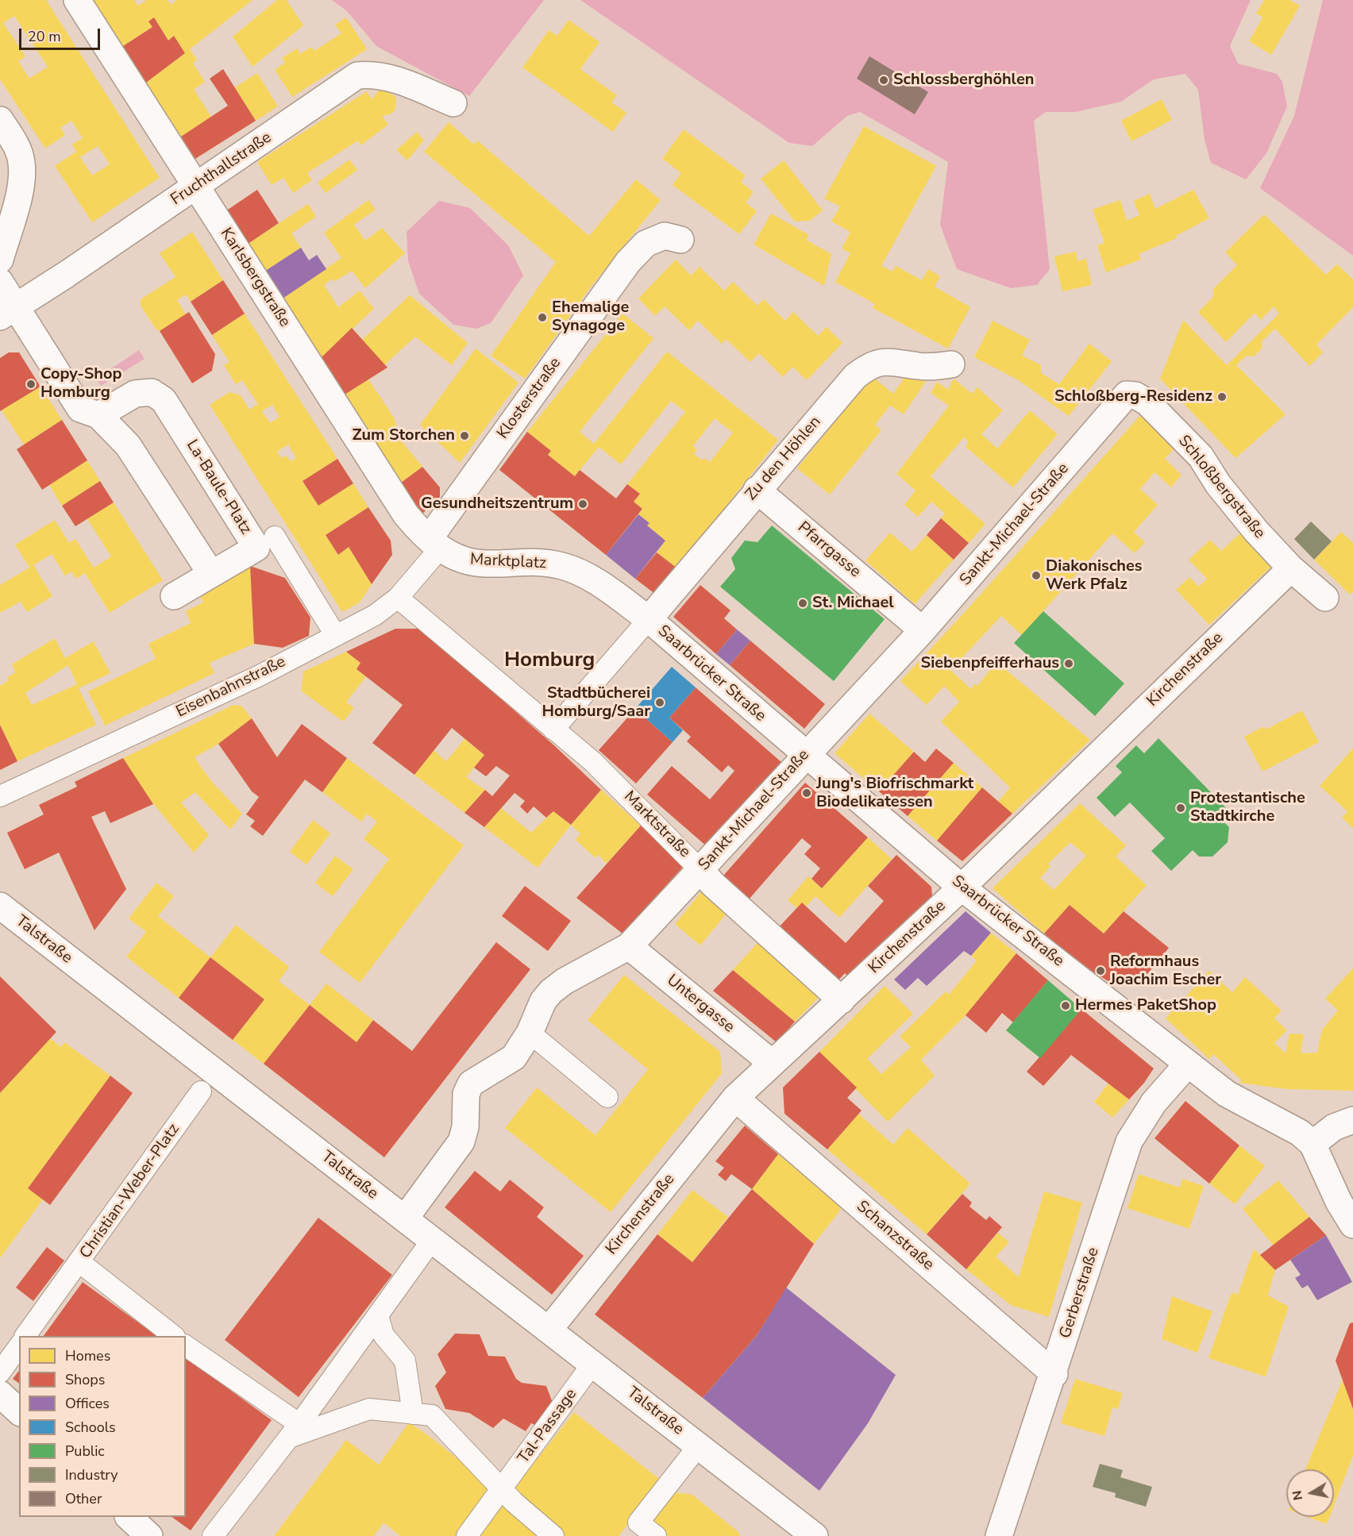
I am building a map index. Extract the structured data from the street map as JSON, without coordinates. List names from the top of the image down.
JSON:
{
  "streets": {
    "street": [
      "Fruchthallstraße",
      "Karlsbergstraße",
      "Klosterstraße",
      "Zu den Höhlen",
      "La-Baule-Platz",
      "Schloßbergstraße",
      "Sankt-Michael-Straße",
      "Pfarrgasse",
      "Marktplatz",
      "Kirchenstraße",
      "Saarbrücker Straße",
      "Eisenbahnstraße",
      "Marktstraße",
      "Talstraße",
      "Untergasse",
      "Christian-Weber-Platz",
      "Schanzstraße",
      "Gerberstraße",
      "Tal-Passage"
    ]
  },
  "crossings": [
    ["Fruchthallstraße", "Karlsbergstraße"],
    ["Karlsbergstraße", "Klosterstraße"],
    ["Karlsbergstraße", "Marktplatz"],
    ["Karlsbergstraße", "Eisenbahnstraße"],
    ["Klosterstraße", "Marktplatz"],
    ["Klosterstraße", "Eisenbahnstraße"],
    ["Zu den Höhlen", "Pfarrgasse"],
    ["Zu den Höhlen", "Marktplatz"],
    ["Zu den Höhlen", "Saarbrücker Straße"],
    ["La-Baule-Platz", "Eisenbahnstraße"],
    ["Schloßbergstraße", "Sankt-Michael-Straße"],
    ["Schloßbergstraße", "Kirchenstraße"],
    ["Sankt-Michael-Straße", "Pfarrgasse"],
    ["Sankt-Michael-Straße", "Saarbrücker Straße"],
    ["Sankt-Michael-Straße", "Marktstraße"],
    ["Sankt-Michael-Straße", "Talstraße"],
    ["Sankt-Michael-Straße", "Untergasse"],
    ["Marktplatz", "Saarbrücker Straße"],
    ["Marktplatz", "Eisenbahnstraße"],
    ["Kirchenstraße", "Saarbrücker Straße"],
    ["Kirchenstraße", "Marktstraße"],
    ["Kirchenstraße", "Talstraße"],
    ["Kirchenstraße", "Untergasse"],
    ["Kirchenstraße", "Schanzstraße"],
    ["Saarbrücker Straße", "Gerberstraße"],
    ["Eisenbahnstraße", "Marktstraße"],
    ["Talstraße", "Tal-Passage"],
    ["Schanzstraße", "Gerberstraße"]
  ],
  "districts": ["Homburg"],
  "places": [
    "Schlossberghöhlen",
    "Ehemalige Synagoge",
    "Copy-Shop Homburg",
    "Schloßberg-Residenz",
    "Zum Storchen",
    "Gesundheitszentrum",
    "Diakonisches Werk Pfalz",
    "St. Michael",
    "Siebenpfeifferhaus",
    "Stadtbücherei Homburg/Saar",
    "Jung's Biofrischmarkt Biodelikatessen",
    "Protestantische Stadtkirche",
    "Reformhaus Joachim Escher",
    "Hermes PaketShop"
  ],
  "legend": [
    "Homes",
    "Shops",
    "Offices",
    "Schools",
    "Public",
    "Industry",
    "Other"
  ],
  "scale_bar": "20 m",
  "north": "left"
}
